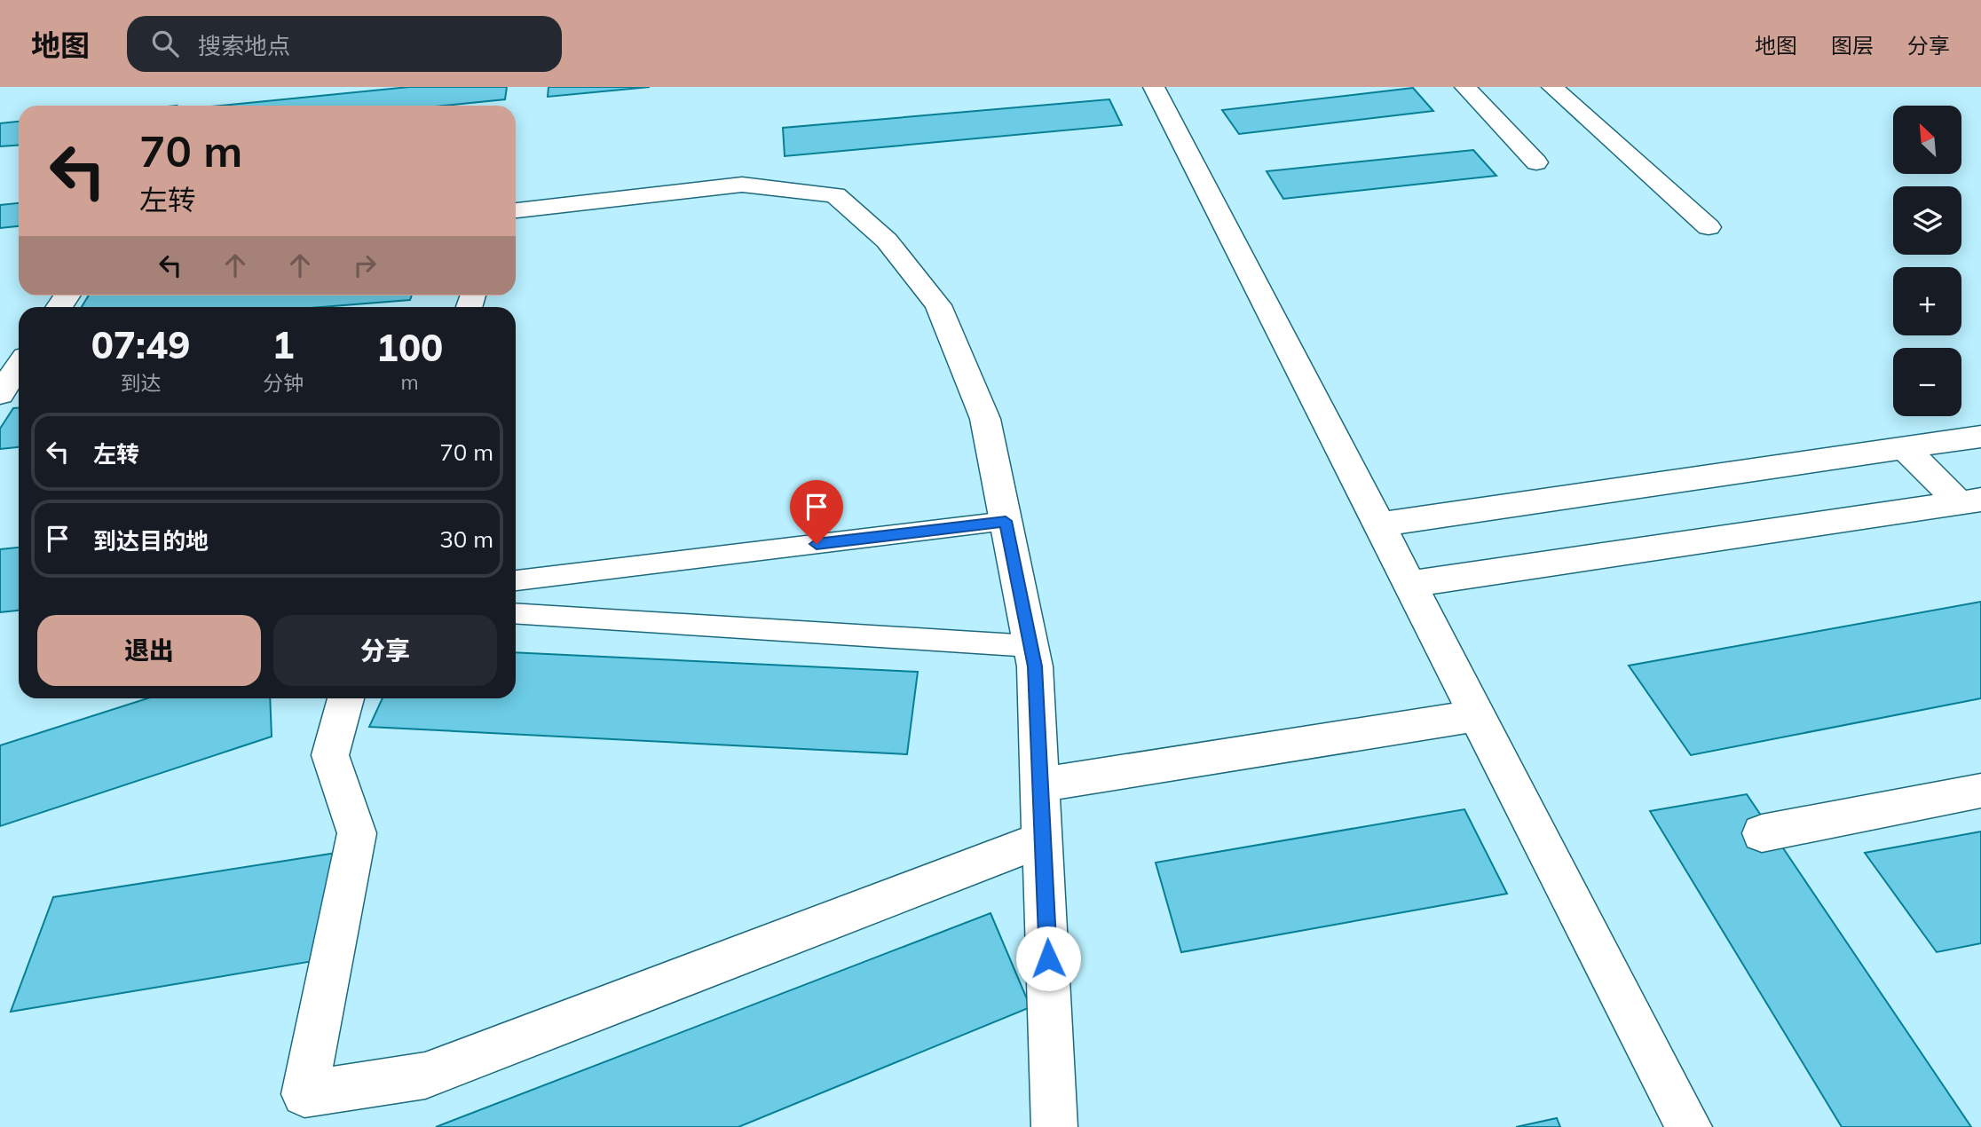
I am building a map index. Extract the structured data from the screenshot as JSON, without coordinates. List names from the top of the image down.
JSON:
{
  "north": "top left",
  "page": {
    "header": "地图",
    "search": "搜索地点",
    "nav": ["地图", "图层", "分享"],
    "map_buttons": ["+", "−"],
    "turn": ["70 m", "左转"],
    "eta": [
      "07:49",
      "到达",
      "1",
      "分钟",
      "100",
      "m"
    ],
    "list": [
      {
        "name": "左转",
        "value": "70 m"
      },
      {
        "name": "到达目的地",
        "value": "30 m"
      }
    ],
    "buttons": ["退出", "分享"]
  }
}
